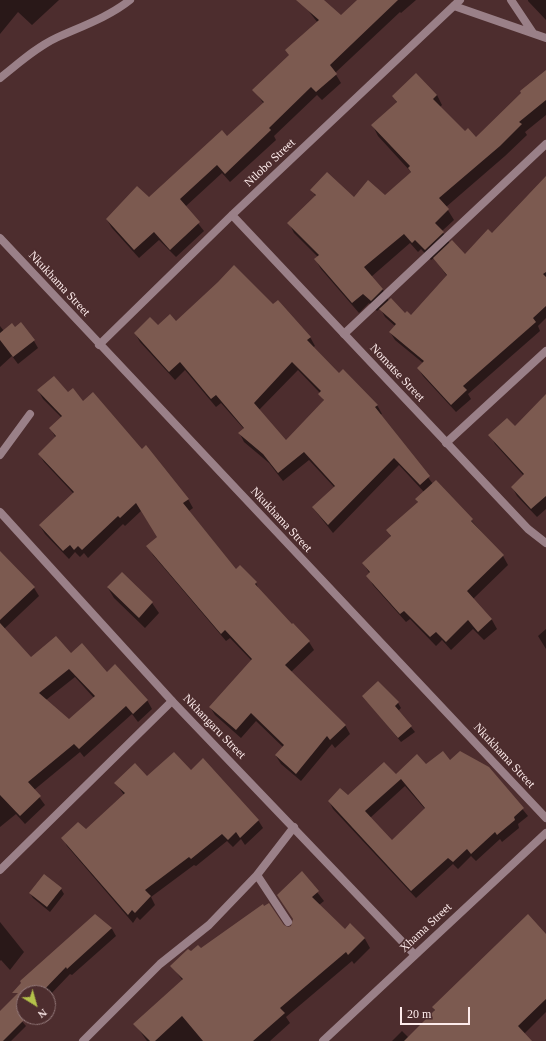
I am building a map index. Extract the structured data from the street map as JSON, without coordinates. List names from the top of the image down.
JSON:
{
  "streets": {
    "street": [
      "Ntlobo Street",
      "Nkukhama Street",
      "Nomatse Street",
      "Nkhangaru Street",
      "Xhama Street"
    ]
  },
  "crossings": [
    ["Ntlobo Street", "Nkukhama Street"],
    ["Ntlobo Street", "Nomatse Street"],
    ["Nkhangaru Street", "Xhama Street"]
  ],
  "scale_bar": "20 m",
  "north": "bottom right"
}
